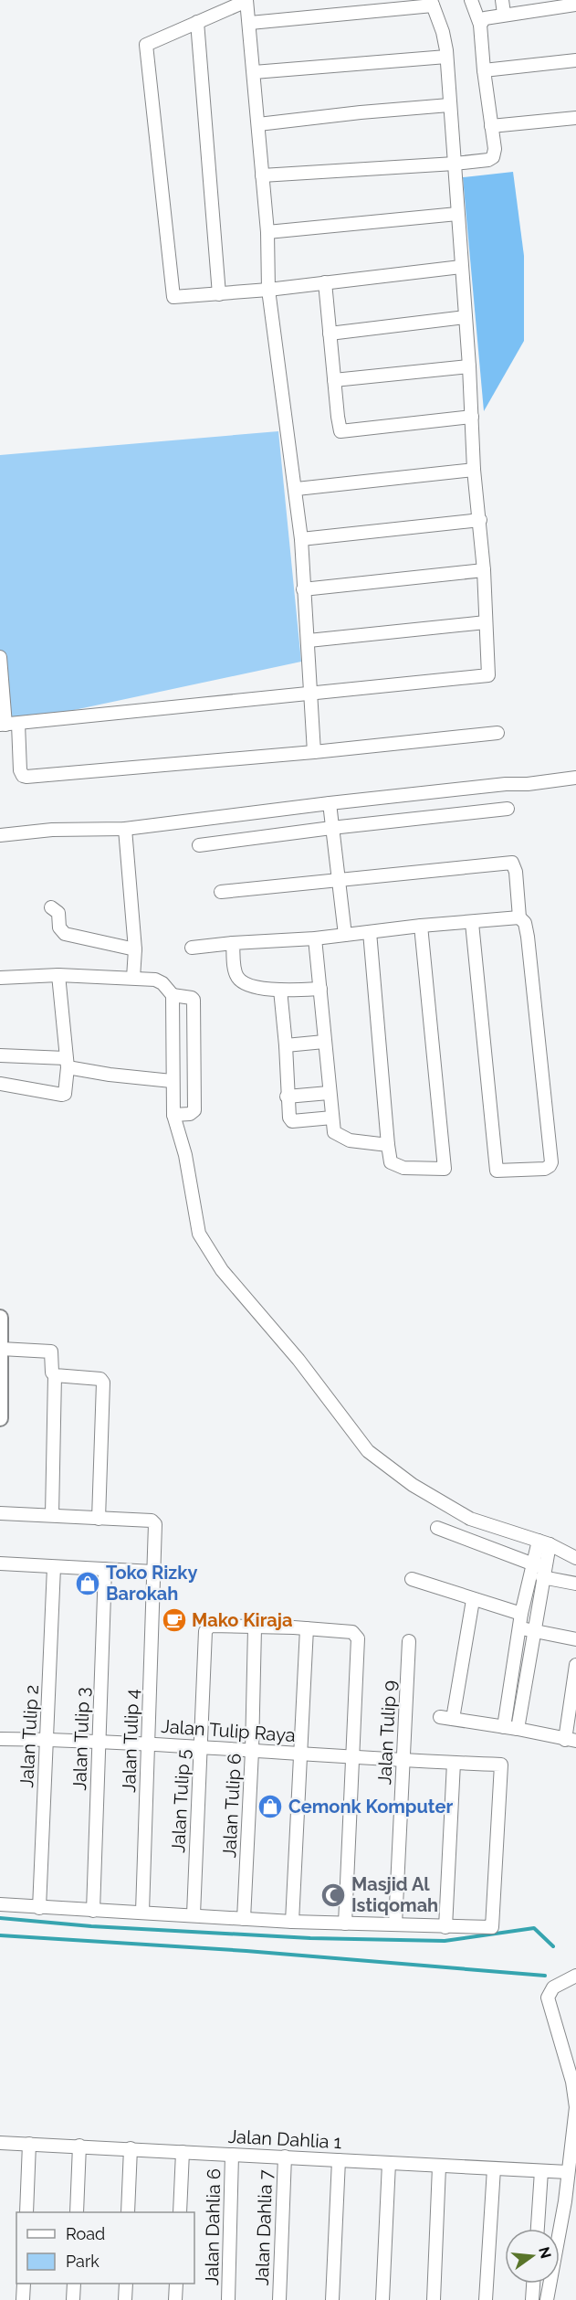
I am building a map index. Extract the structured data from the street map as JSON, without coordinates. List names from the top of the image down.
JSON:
{
  "streets": {
    "street": [
      "Jalan Tulip Raya",
      "Jalan Tulip 9",
      "Jalan Tulip 2",
      "Jalan Tulip 3",
      "Jalan Tulip 4",
      "Jalan Tulip 5",
      "Jalan Tulip 6",
      "Jalan Dahlia 1",
      "Jalan Dahlia 6",
      "Jalan Dahlia 7"
    ]
  },
  "crossings": [
    ["Jalan Tulip Raya", "Jalan Tulip 9"],
    ["Jalan Tulip Raya", "Jalan Tulip 2"],
    ["Jalan Tulip Raya", "Jalan Tulip 3"],
    ["Jalan Tulip Raya", "Jalan Tulip 4"],
    ["Jalan Tulip Raya", "Jalan Tulip 5"],
    ["Jalan Tulip Raya", "Jalan Tulip 6"],
    ["Jalan Tulip 5", "Jalan Tulip 6"],
    ["Jalan Dahlia 1", "Jalan Dahlia 6"],
    ["Jalan Dahlia 1", "Jalan Dahlia 7"]
  ],
  "places": {
    "shop": ["Toko Rizky Barokah", "Cemonk Komputer"],
    "cafe": ["Mako Kiraja"],
    "mosque": ["Masjid Al Istiqomah"]
  },
  "legend": ["Road", "Park"],
  "north": "right"
}
